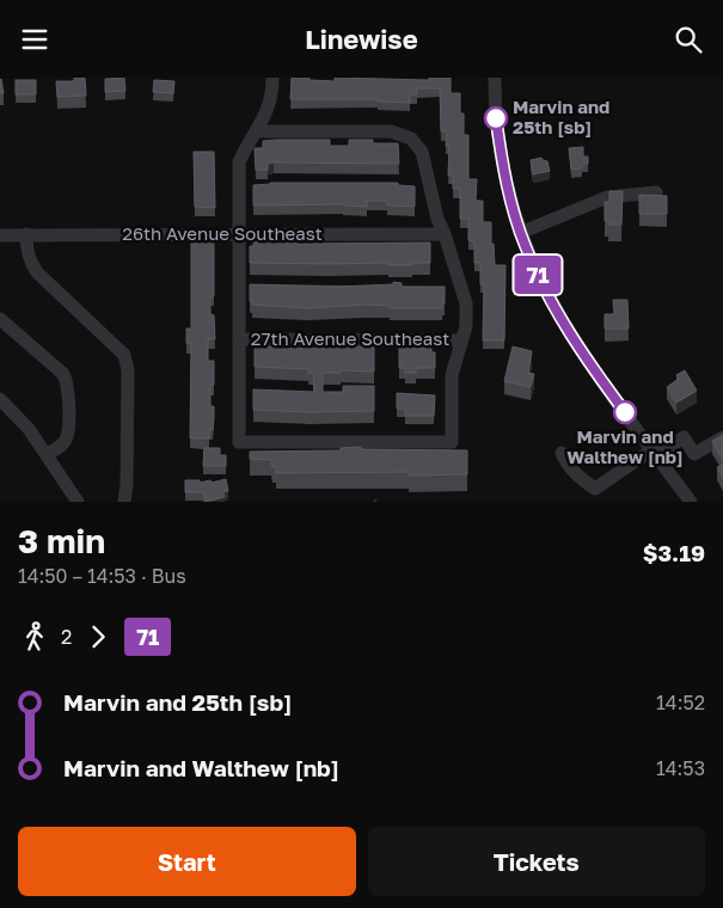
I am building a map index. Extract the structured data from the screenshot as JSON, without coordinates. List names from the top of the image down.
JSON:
{
  "streets": {
    "street": ["26th Avenue Southeast", "27th Avenue Southeast"]
  },
  "places": ["Marvin and 25th [sb]", "Marvin and Walthew [nb]"],
  "lines": ["bus line 71"],
  "page": {
    "header": "Linewise",
    "on_map": "71",
    "heading": ["3 min", "14:50 – 14:53 · Bus", "$3.19"],
    "legs": ["2", "71"],
    "list": [
      {
        "name": "Marvin and 25th [sb]",
        "value": "14:52"
      },
      {
        "name": "Marvin and Walthew [nb]",
        "value": "14:53"
      }
    ],
    "buttons": ["Start", "Tickets"]
  }
}
